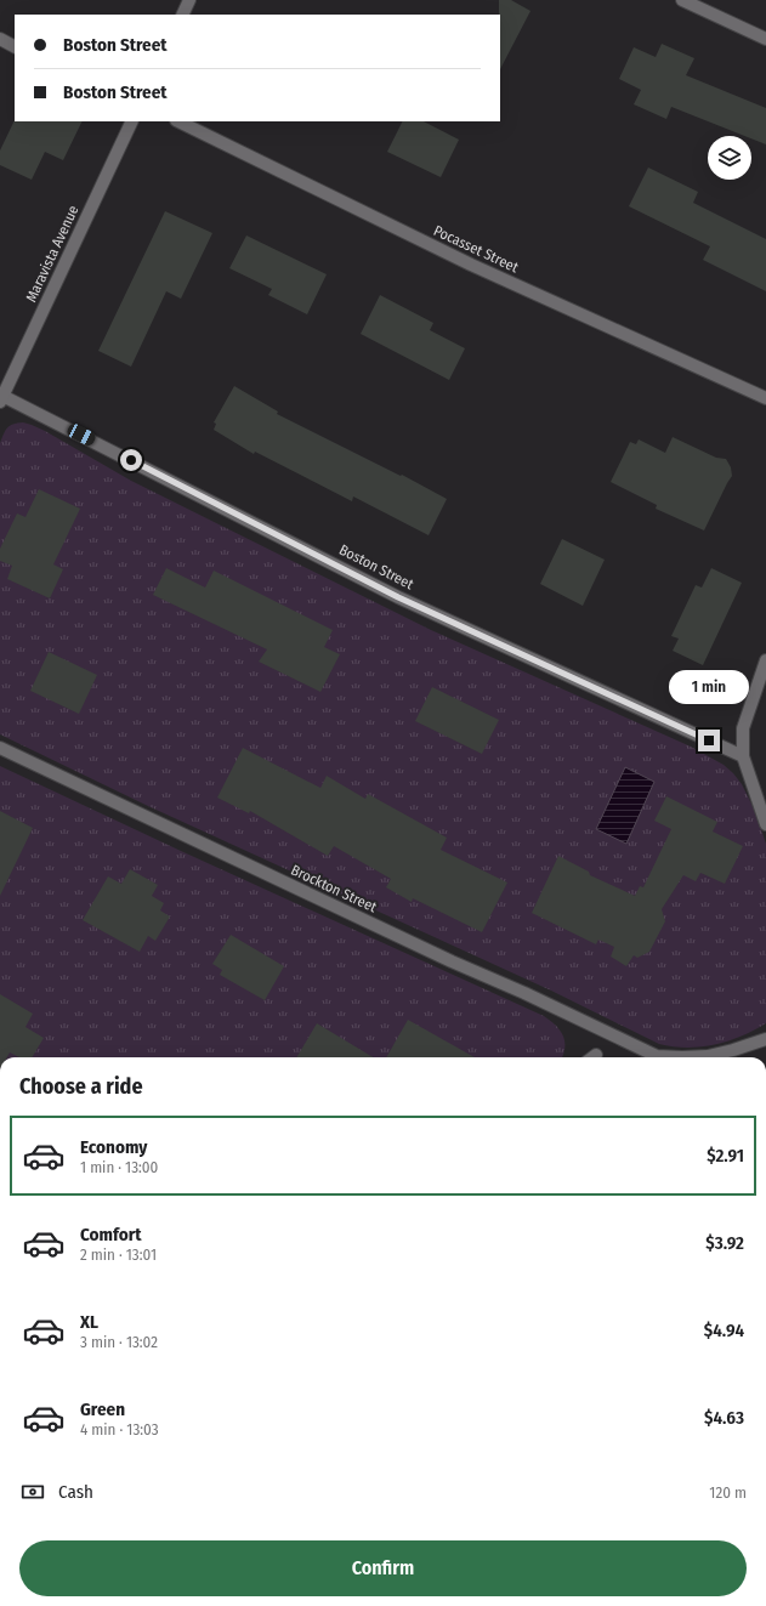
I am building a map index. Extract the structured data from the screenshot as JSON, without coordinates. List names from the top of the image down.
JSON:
{
  "streets": {
    "street": [
      "Pocasset Street",
      "Maravista Avenue",
      "Boston Street",
      "Brockton Street"
    ]
  },
  "crossings": [
    ["Maravista Avenue", "Boston Street"]
  ],
  "page": {
    "banner": ["Boston Street", "Boston Street"],
    "bubble": "1 min",
    "heading": "Choose a ride",
    "list": [
      {
        "name": "Economy",
        "note": "1 min · 13:00",
        "value": "$2.91"
      },
      {
        "name": "Comfort",
        "note": "2 min · 13:01",
        "value": "$3.92"
      },
      {
        "name": "XL",
        "note": "3 min · 13:02",
        "value": "$4.94"
      },
      {
        "name": "Green",
        "note": "4 min · 13:03",
        "value": "$4.63"
      }
    ],
    "pay": ["Cash", "120 m"],
    "buttons": "Confirm"
  }
}
